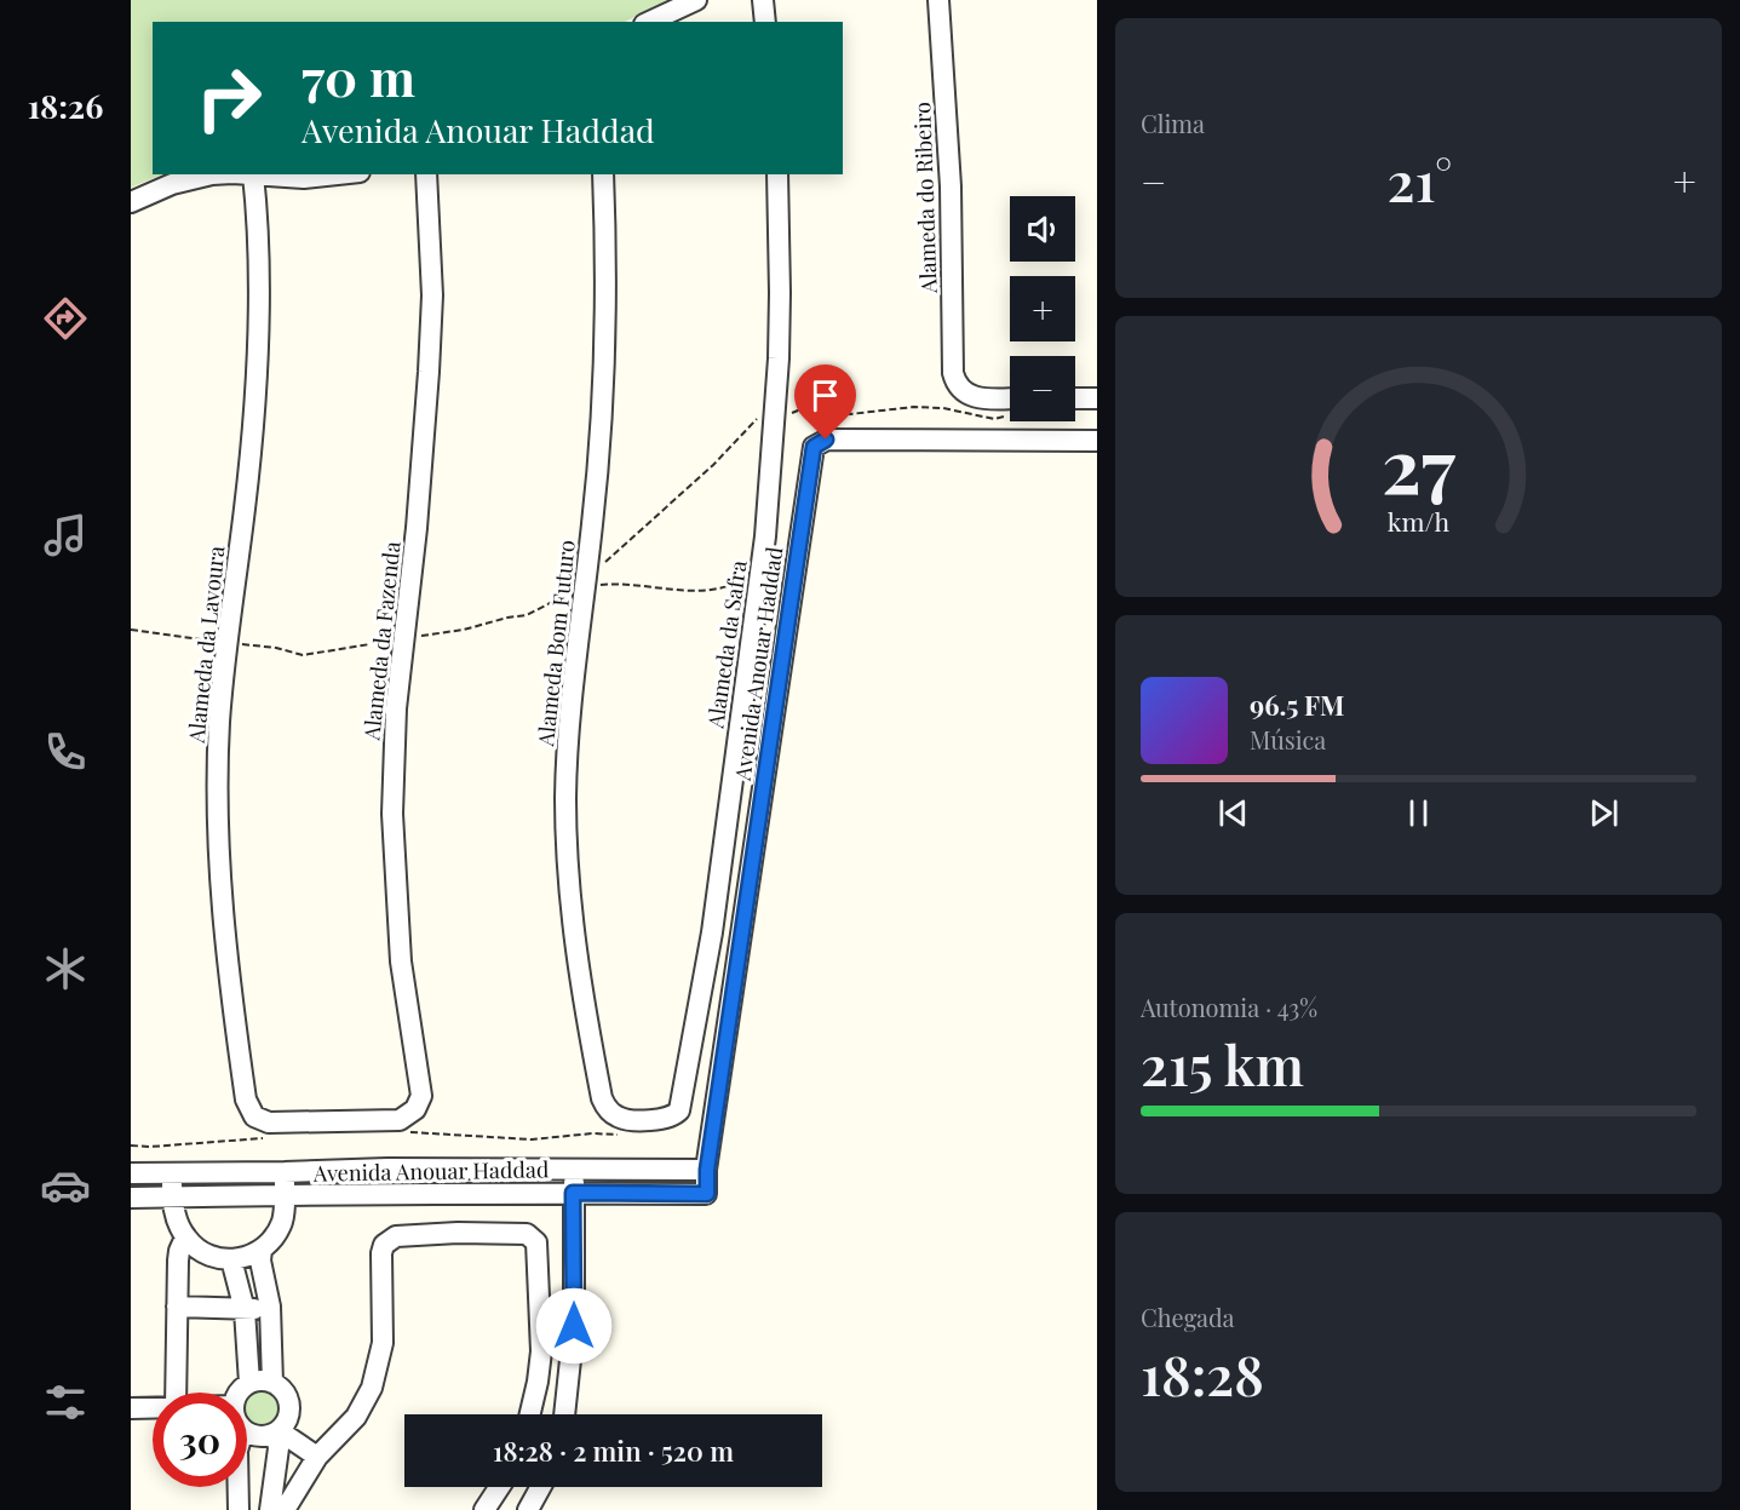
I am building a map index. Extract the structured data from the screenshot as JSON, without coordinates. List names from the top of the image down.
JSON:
{
  "streets": {
    "street": [
      "Alameda do Ribeiro",
      "Alameda da Fazenda",
      "Alameda Bom Futuro",
      "Alameda da Lavoura",
      "Alameda da Safra",
      "Avenida Anouar Haddad"
    ]
  },
  "crossings": [
    ["Alameda da Fazenda", "Alameda da Lavoura"],
    ["Alameda Bom Futuro", "Alameda da Safra"]
  ],
  "page": {
    "tabs": "18:26",
    "tile": [
      "Clima",
      ["Autonomia · 43%", "215 km"],
      ["Chegada", "18:28"]
    ],
    "turn": ["70 m", "Avenida Anouar Haddad"],
    "heat": ["−", "21°", "+"],
    "map_buttons": ["+", "−"],
    "song": ["96.5 FM", "Música"],
    "limit": "30",
    "trip": "18:28 · 2 min · 520 m",
    "gauge": ["27", "km/h"]
  }
}
